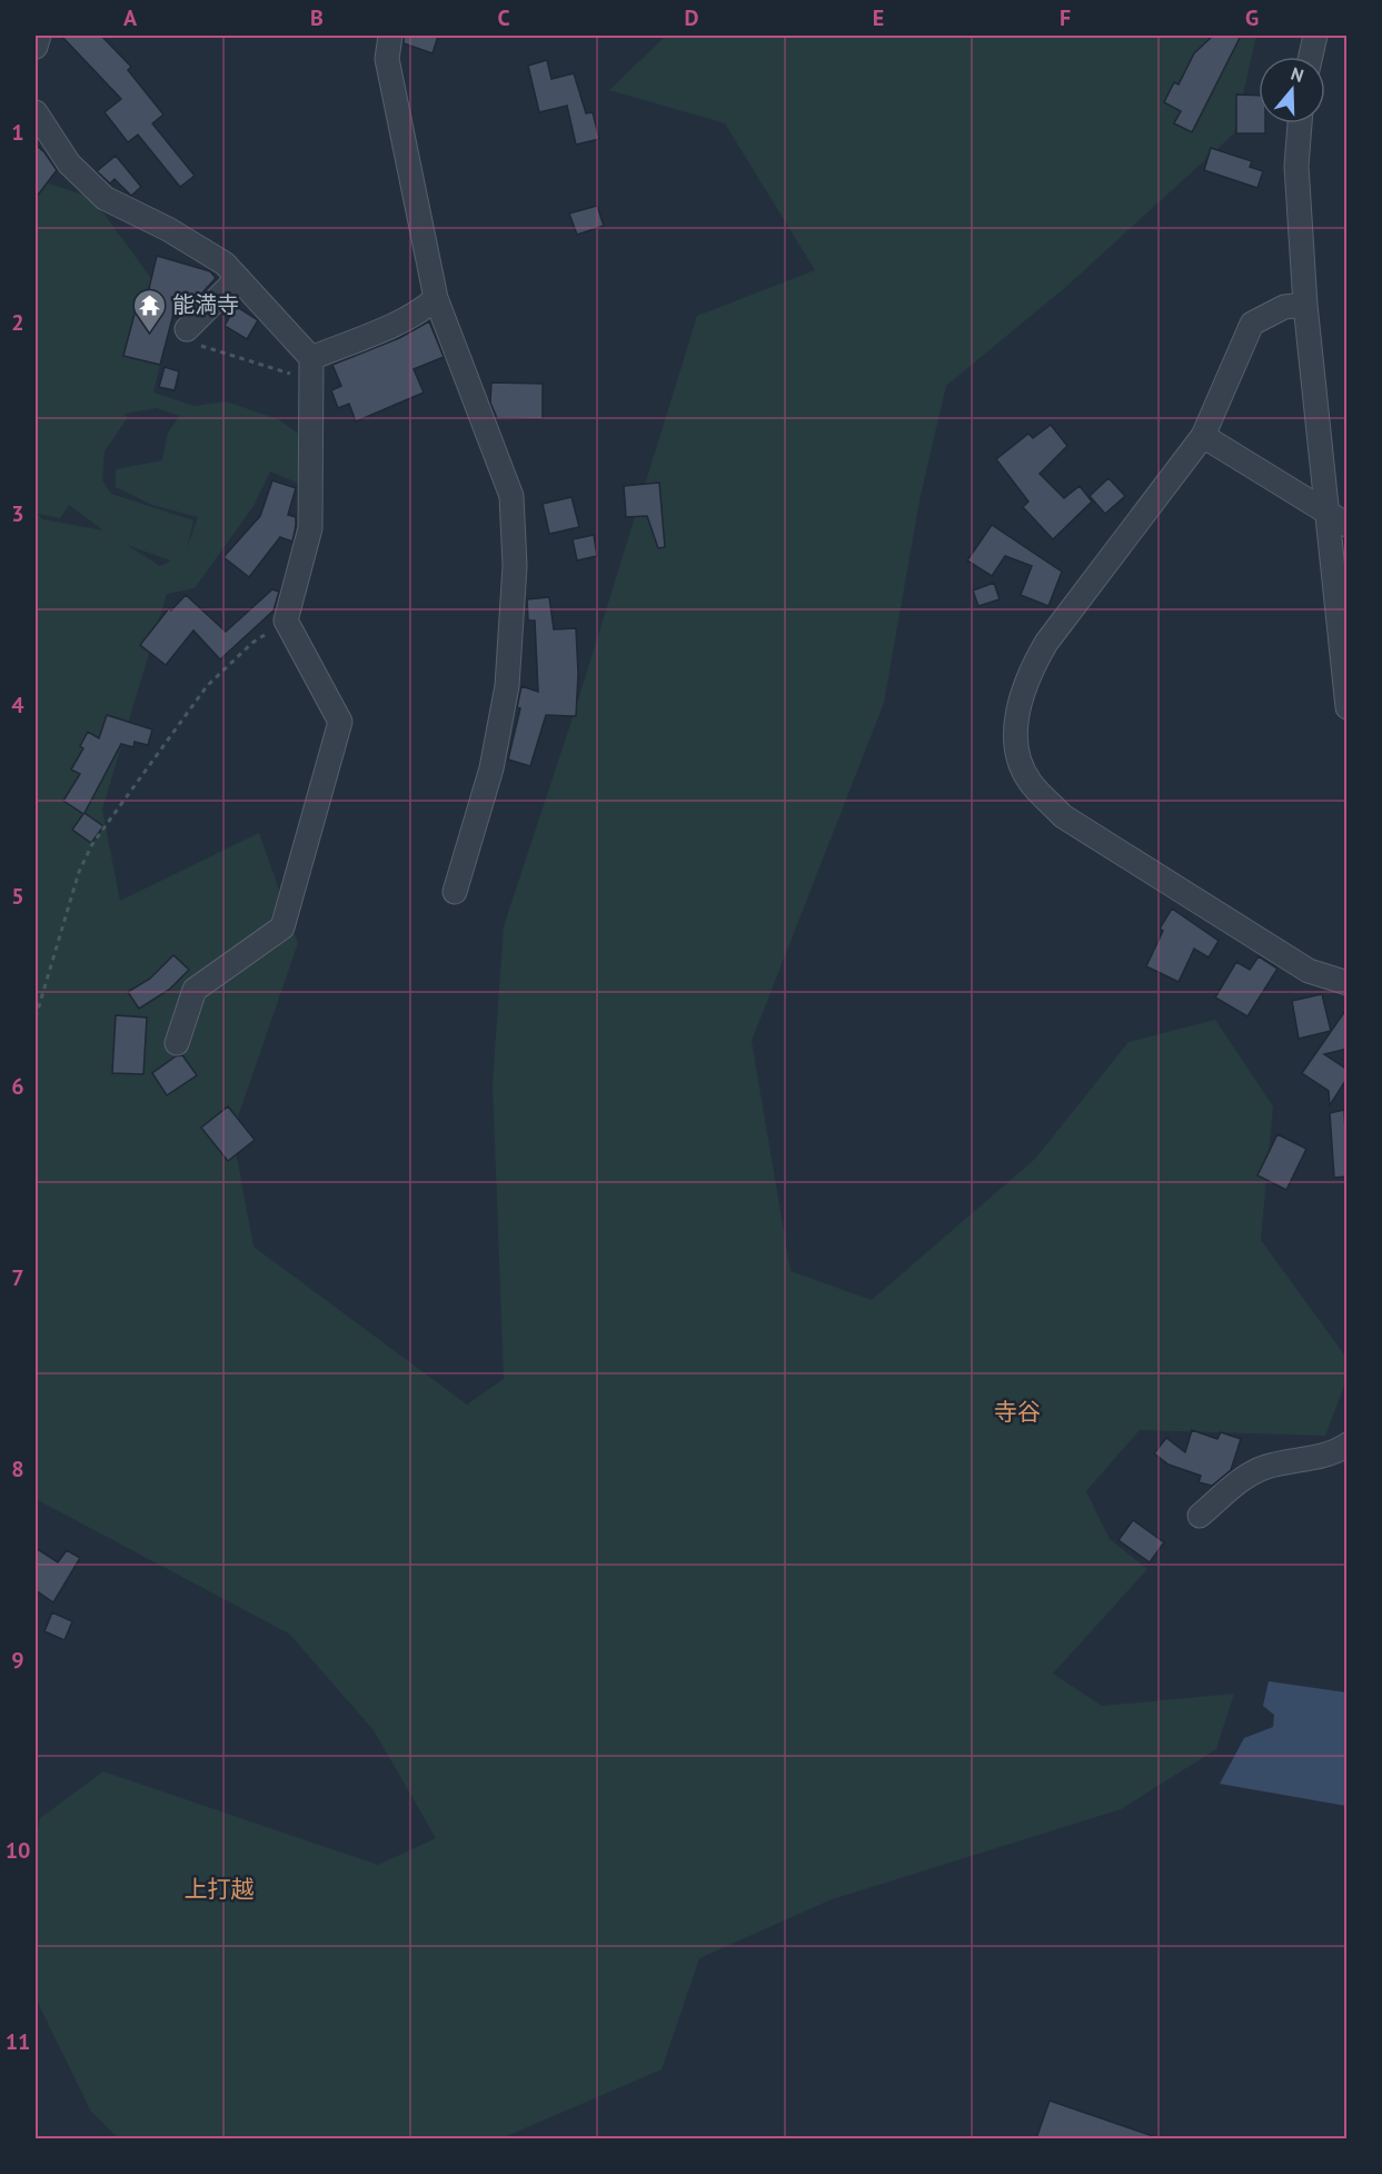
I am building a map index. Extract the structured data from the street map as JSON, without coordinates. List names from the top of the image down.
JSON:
{
  "districts": ["寺谷", "上打越"],
  "places": {
    "temple": ["能満寺"]
  },
  "north": "top",
  "grid": {
    "columns": [
      "A",
      "B",
      "C",
      "D",
      "E",
      "F",
      "G"
    ],
    "rows": [
      "1",
      "2",
      "3",
      "4",
      "5",
      "6",
      "7",
      "8",
      "9",
      "10",
      "11"
    ]
  }
}
